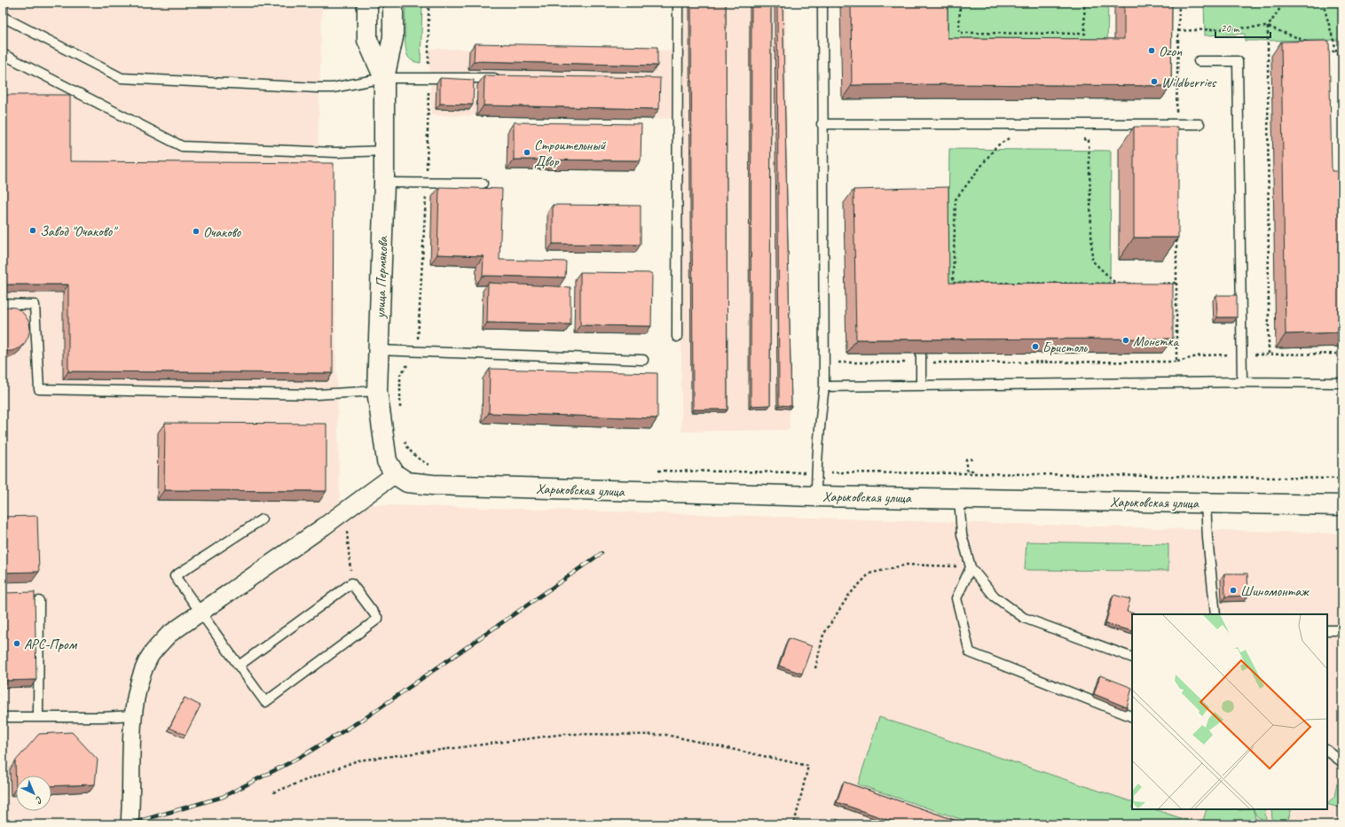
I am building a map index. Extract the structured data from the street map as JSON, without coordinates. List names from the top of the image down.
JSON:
{
  "streets": {
    "street": ["улица Пермякова", "Харьковская улица"]
  },
  "crossings": [
    ["улица Пермякова", "Харьковская улица"]
  ],
  "places": [
    "Ozon",
    "Wildberries",
    "Строительный Двор",
    "Завод \"Очаково\"",
    "Очаково",
    "Монетка",
    "Бристоль",
    "Шиномонтаж",
    "АРС-Пром"
  ],
  "scale_bar": "20 m",
  "north": "bottom right"
}
